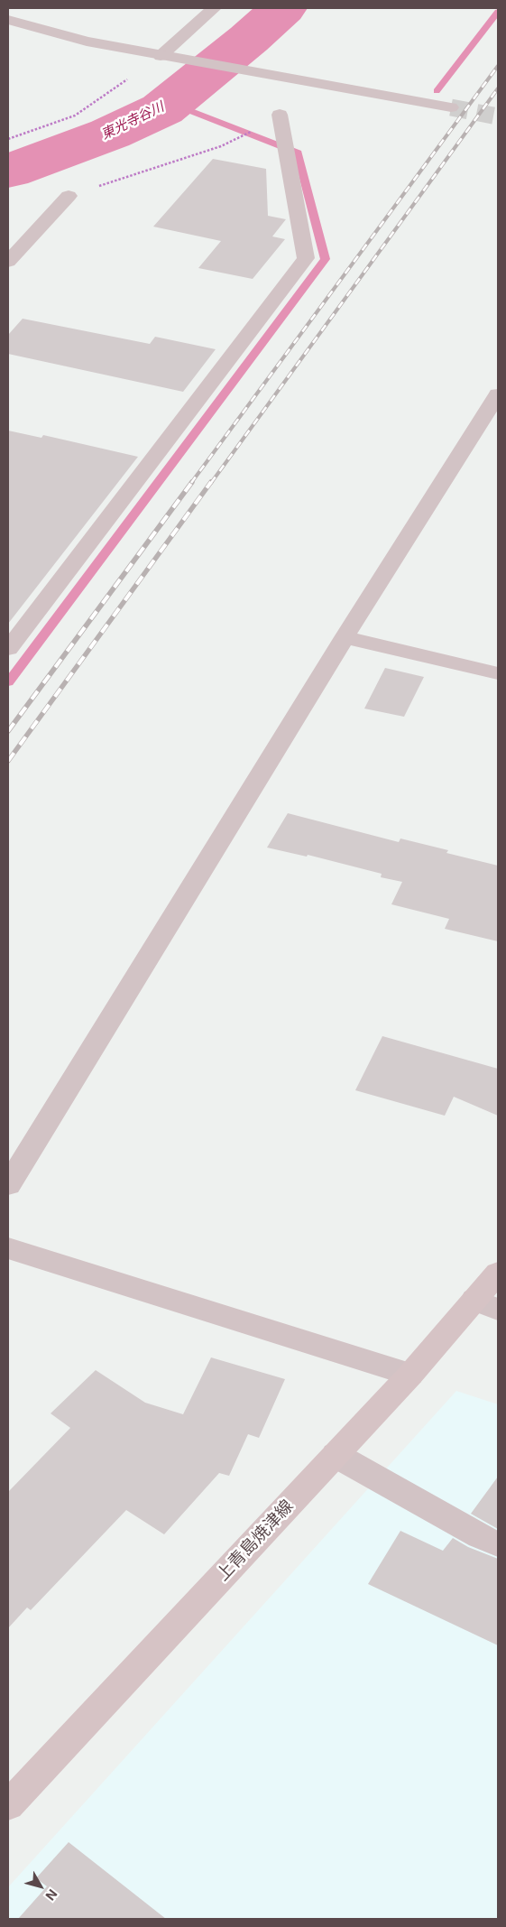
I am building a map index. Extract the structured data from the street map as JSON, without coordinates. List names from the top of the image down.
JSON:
{
  "streets": {
    "main road": ["上青島焼津線"]
  },
  "water": ["東光寺谷川"],
  "north": "bottom right"
}
